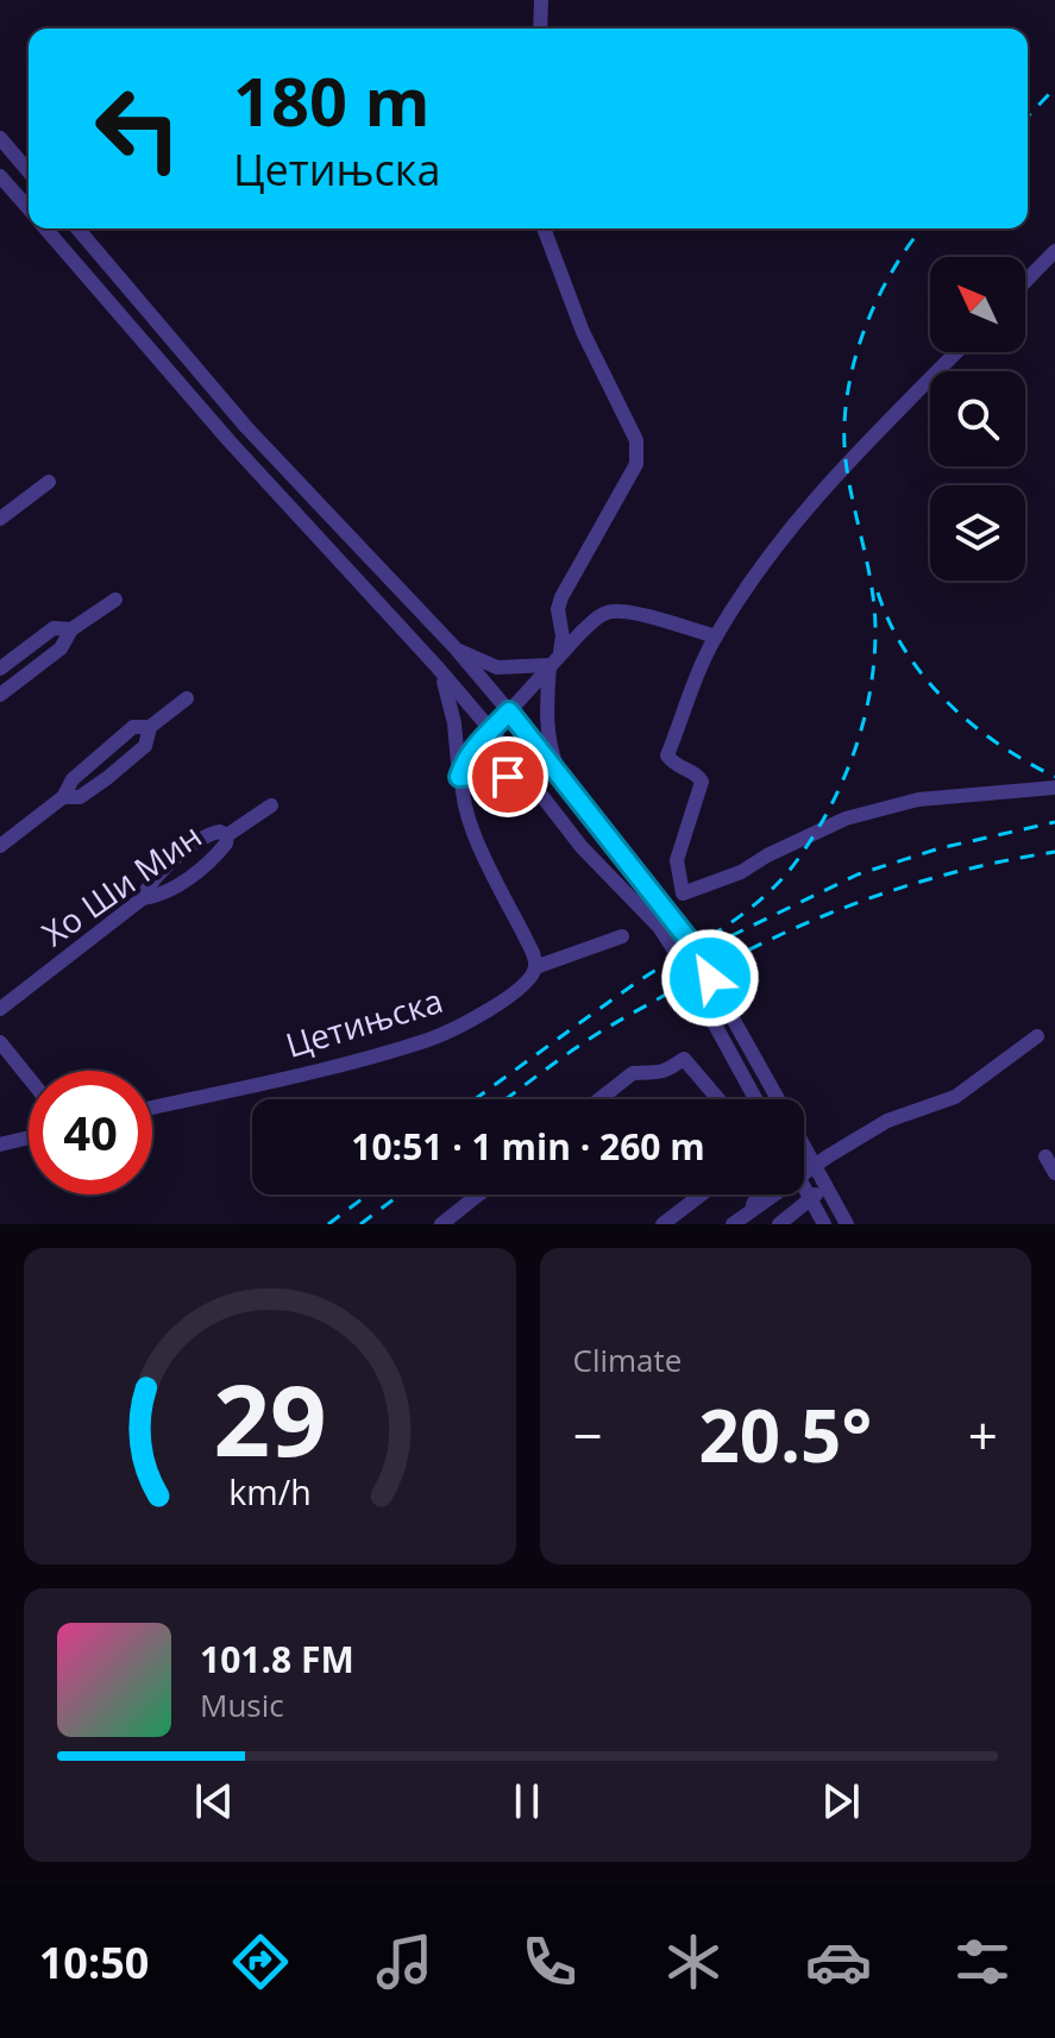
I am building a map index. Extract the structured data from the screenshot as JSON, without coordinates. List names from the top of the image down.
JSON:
{
  "streets": {
    "street": ["Хо Ши Мин", "Цетињска"]
  },
  "north": "top left",
  "page": {
    "turn": ["180 m", "Цетињска"],
    "limit": "40",
    "trip": "10:51 · 1 min · 260 m",
    "tile": "Climate",
    "heat": ["−", "20.5°", "+"],
    "song": ["101.8 FM", "Music"],
    "tabs": "10:50",
    "gauge": ["29", "km/h"]
  }
}
